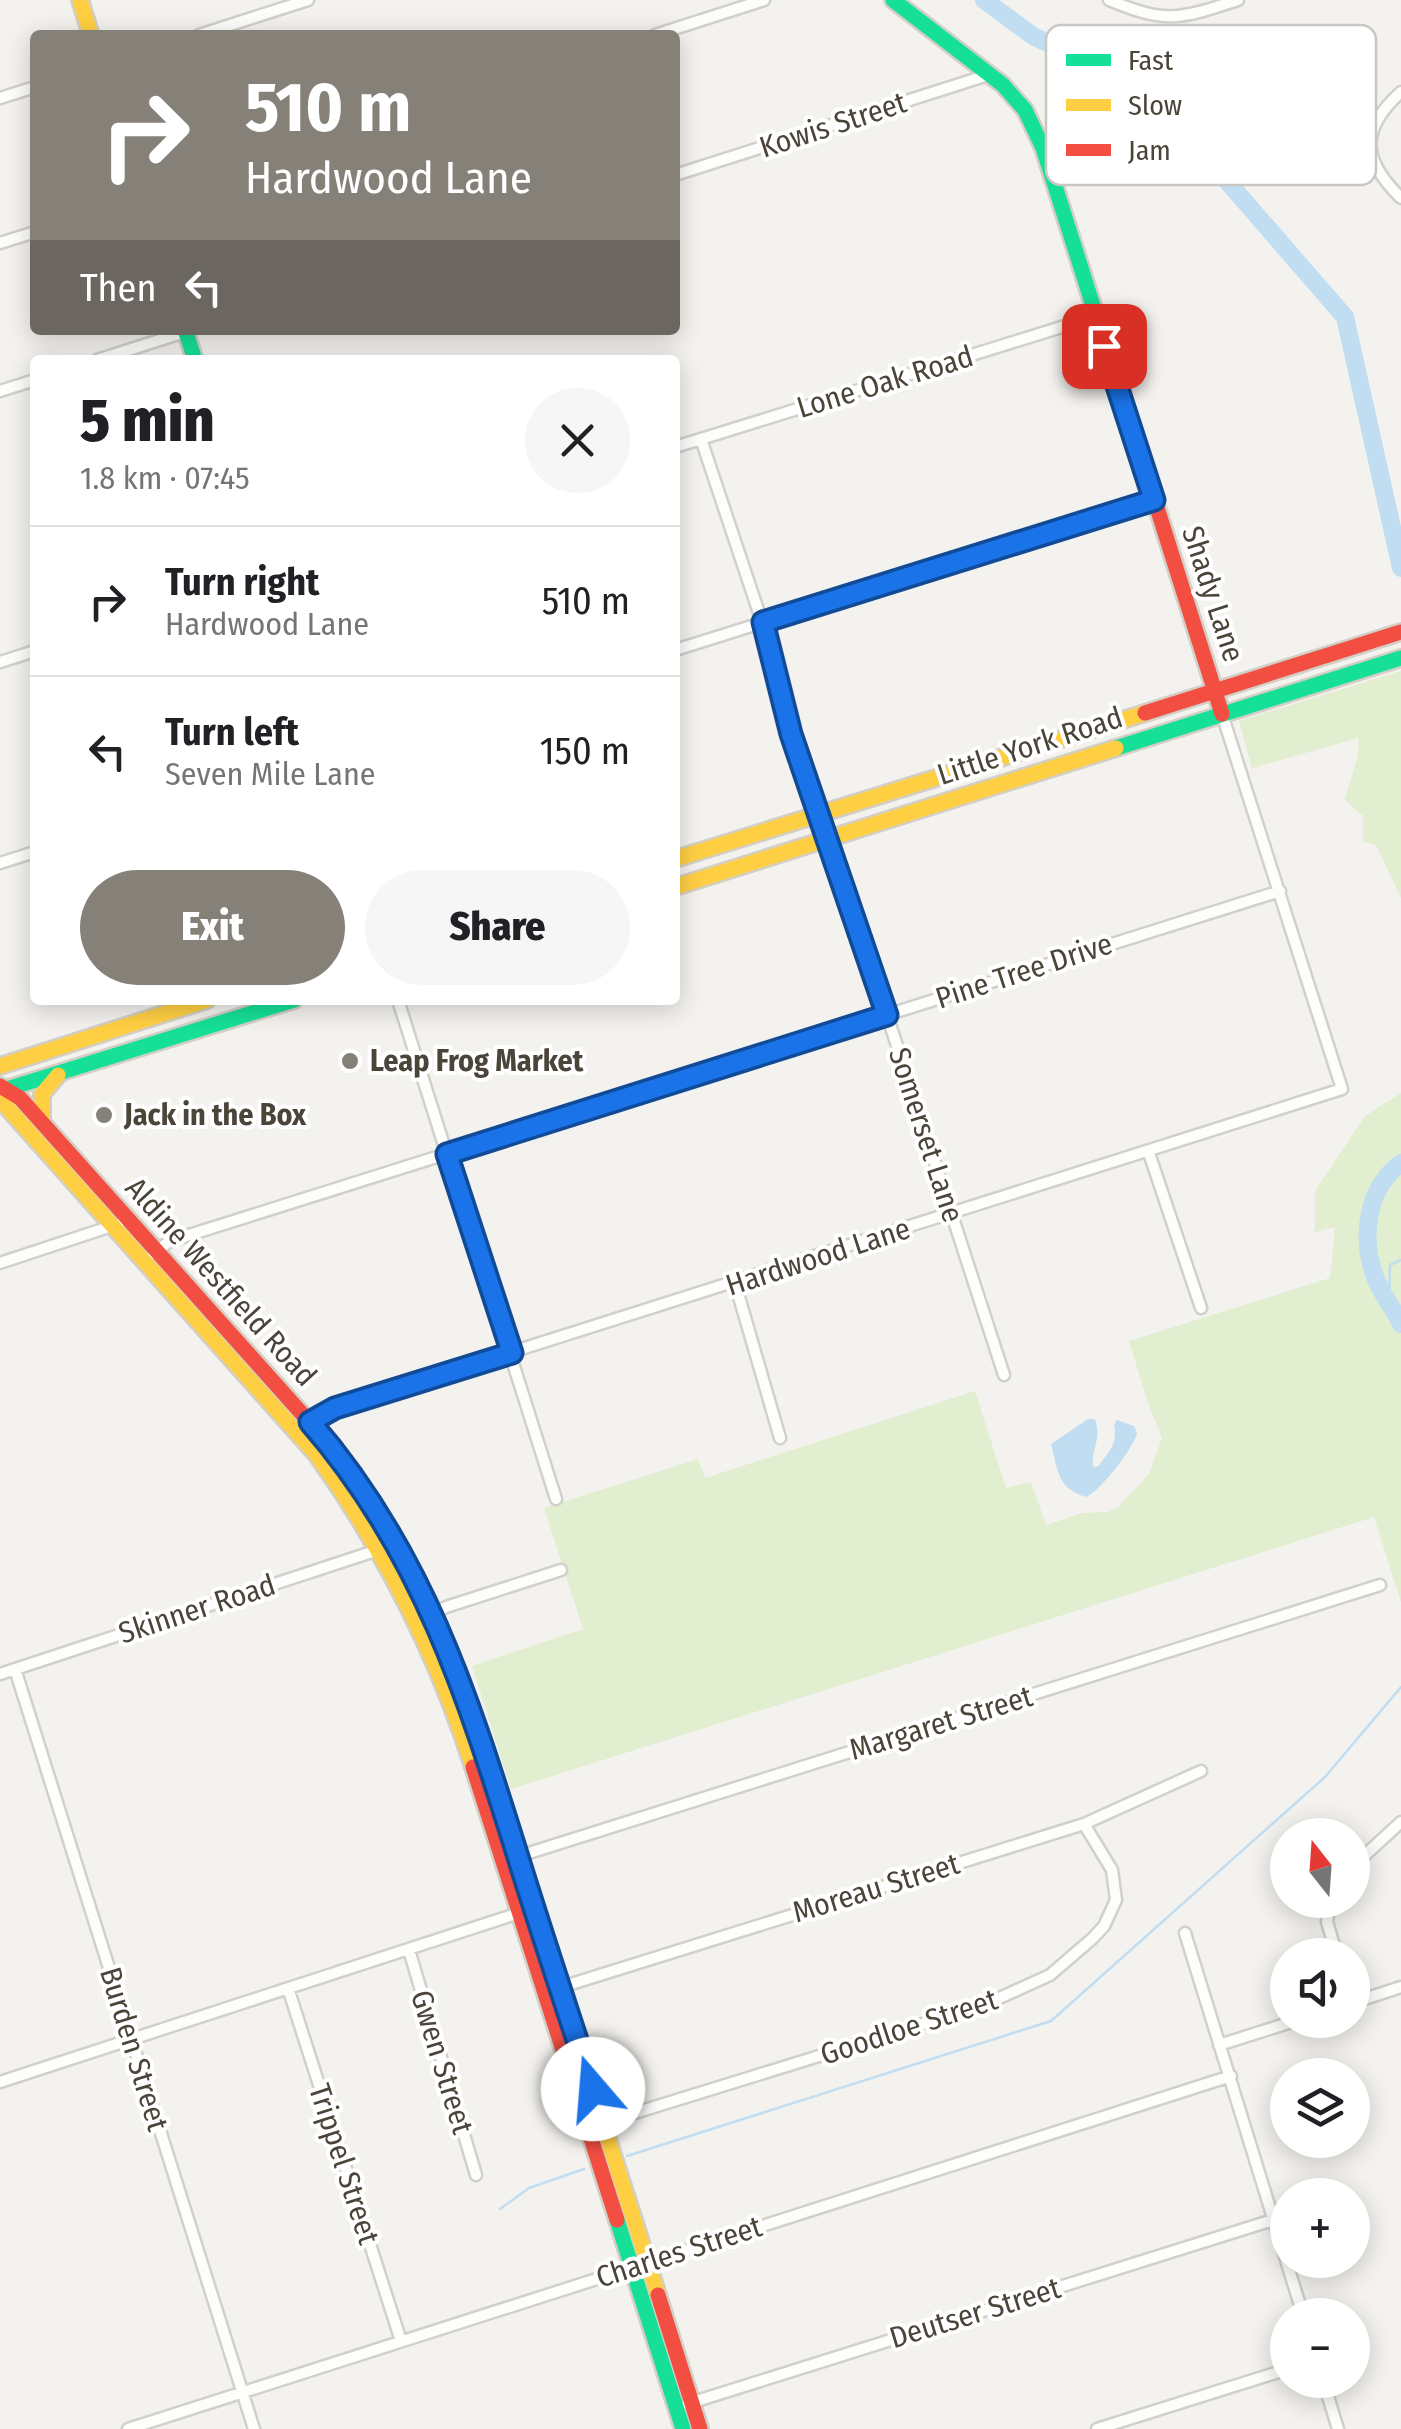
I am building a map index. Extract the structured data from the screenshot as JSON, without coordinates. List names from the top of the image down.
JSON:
{
  "streets": {
    "main road": ["Shady Lane", "Little York Road", "Aldine Westfield Road"],
    "street": [
      "Kowis Street",
      "Lone Oak Road",
      "Pine Tree Drive",
      "Somerset Lane",
      "Hardwood Lane",
      "Skinner Road",
      "Margaret Street",
      "Moreau Street",
      "Goodloe Street",
      "Burden Street",
      "Gwen Street",
      "Trippel Street",
      "Charles Street",
      "Deutser Street"
    ]
  },
  "crossings": [
    ["Kowis Street", "Shady Lane"],
    ["Lone Oak Road", "Shady Lane"],
    ["Lone Oak Road", "Somerset Lane"],
    ["Shady Lane", "Little York Road"],
    ["Shady Lane", "Pine Tree Drive"],
    ["Shady Lane", "Hardwood Lane"],
    ["Little York Road", "Somerset Lane"],
    ["Pine Tree Drive", "Somerset Lane"],
    ["Pine Tree Drive", "Aldine Westfield Road"],
    ["Somerset Lane", "Hardwood Lane"],
    ["Hardwood Lane", "Aldine Westfield Road"],
    ["Aldine Westfield Road", "Skinner Road"],
    ["Aldine Westfield Road", "Margaret Street"],
    ["Aldine Westfield Road", "Moreau Street"],
    ["Aldine Westfield Road", "Goodloe Street"],
    ["Aldine Westfield Road", "Charles Street"],
    ["Aldine Westfield Road", "Deutser Street"],
    ["Skinner Road", "Burden Street"],
    ["Moreau Street", "Goodloe Street"],
    ["Burden Street", "Charles Street"],
    ["Trippel Street", "Charles Street"]
  ],
  "places": ["Leap Frog Market", "Jack in the Box"],
  "legend": ["Fast", "Slow", "Jam"],
  "north": "top",
  "page": {
    "turn": ["510 m", "Hardwood Lane"],
    "then": "Then",
    "heading": ["5 min", "1.8 km · 07:45"],
    "list": [
      {
        "name": "Turn right",
        "note": "Hardwood Lane",
        "value": "510 m"
      },
      {
        "name": "Turn left",
        "note": "Seven Mile Lane",
        "value": "150 m"
      }
    ],
    "buttons": ["Exit", "Share"],
    "map_buttons": ["+", "−"]
  }
}
